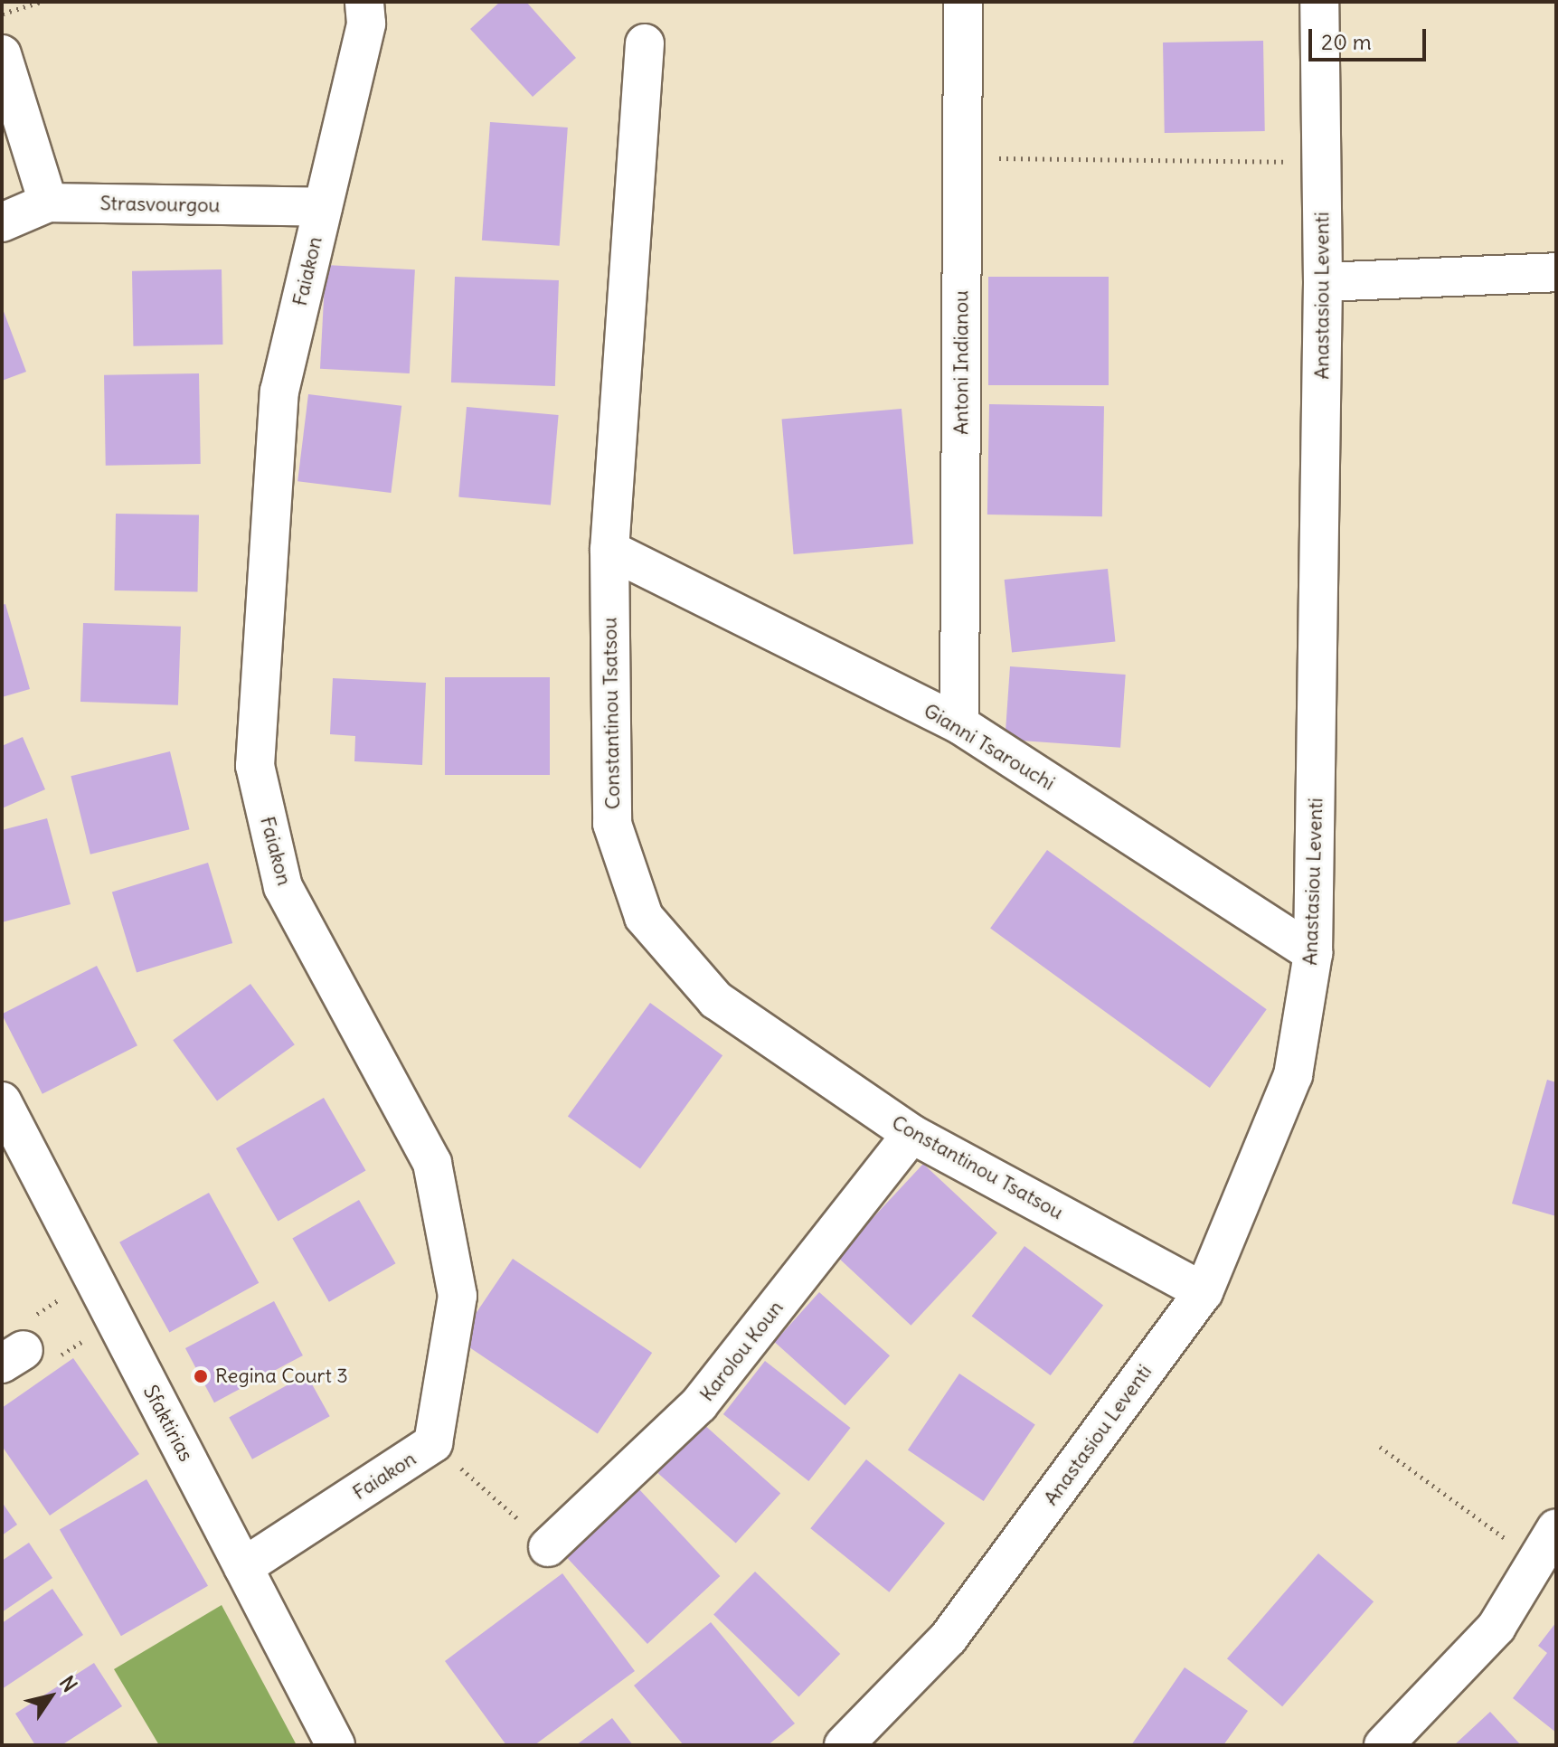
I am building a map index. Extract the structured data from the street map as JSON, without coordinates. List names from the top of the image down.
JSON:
{
  "streets": {
    "street": [
      "Strasvourgou",
      "Faiakon",
      "Anastasiou Leventi",
      "Antoni Indianou",
      "Constantinou Tsatsou",
      "Gianni Tsarouchi",
      "Karolou Koun",
      "Sfaktirias"
    ]
  },
  "crossings": [
    ["Strasvourgou", "Faiakon"],
    ["Faiakon", "Sfaktirias"],
    ["Anastasiou Leventi", "Constantinou Tsatsou"],
    ["Anastasiou Leventi", "Gianni Tsarouchi"],
    ["Antoni Indianou", "Gianni Tsarouchi"],
    ["Constantinou Tsatsou", "Gianni Tsarouchi"],
    ["Constantinou Tsatsou", "Karolou Koun"]
  ],
  "places": ["Regina Court 3"],
  "scale_bar": "20 m",
  "north": "top right"
}
